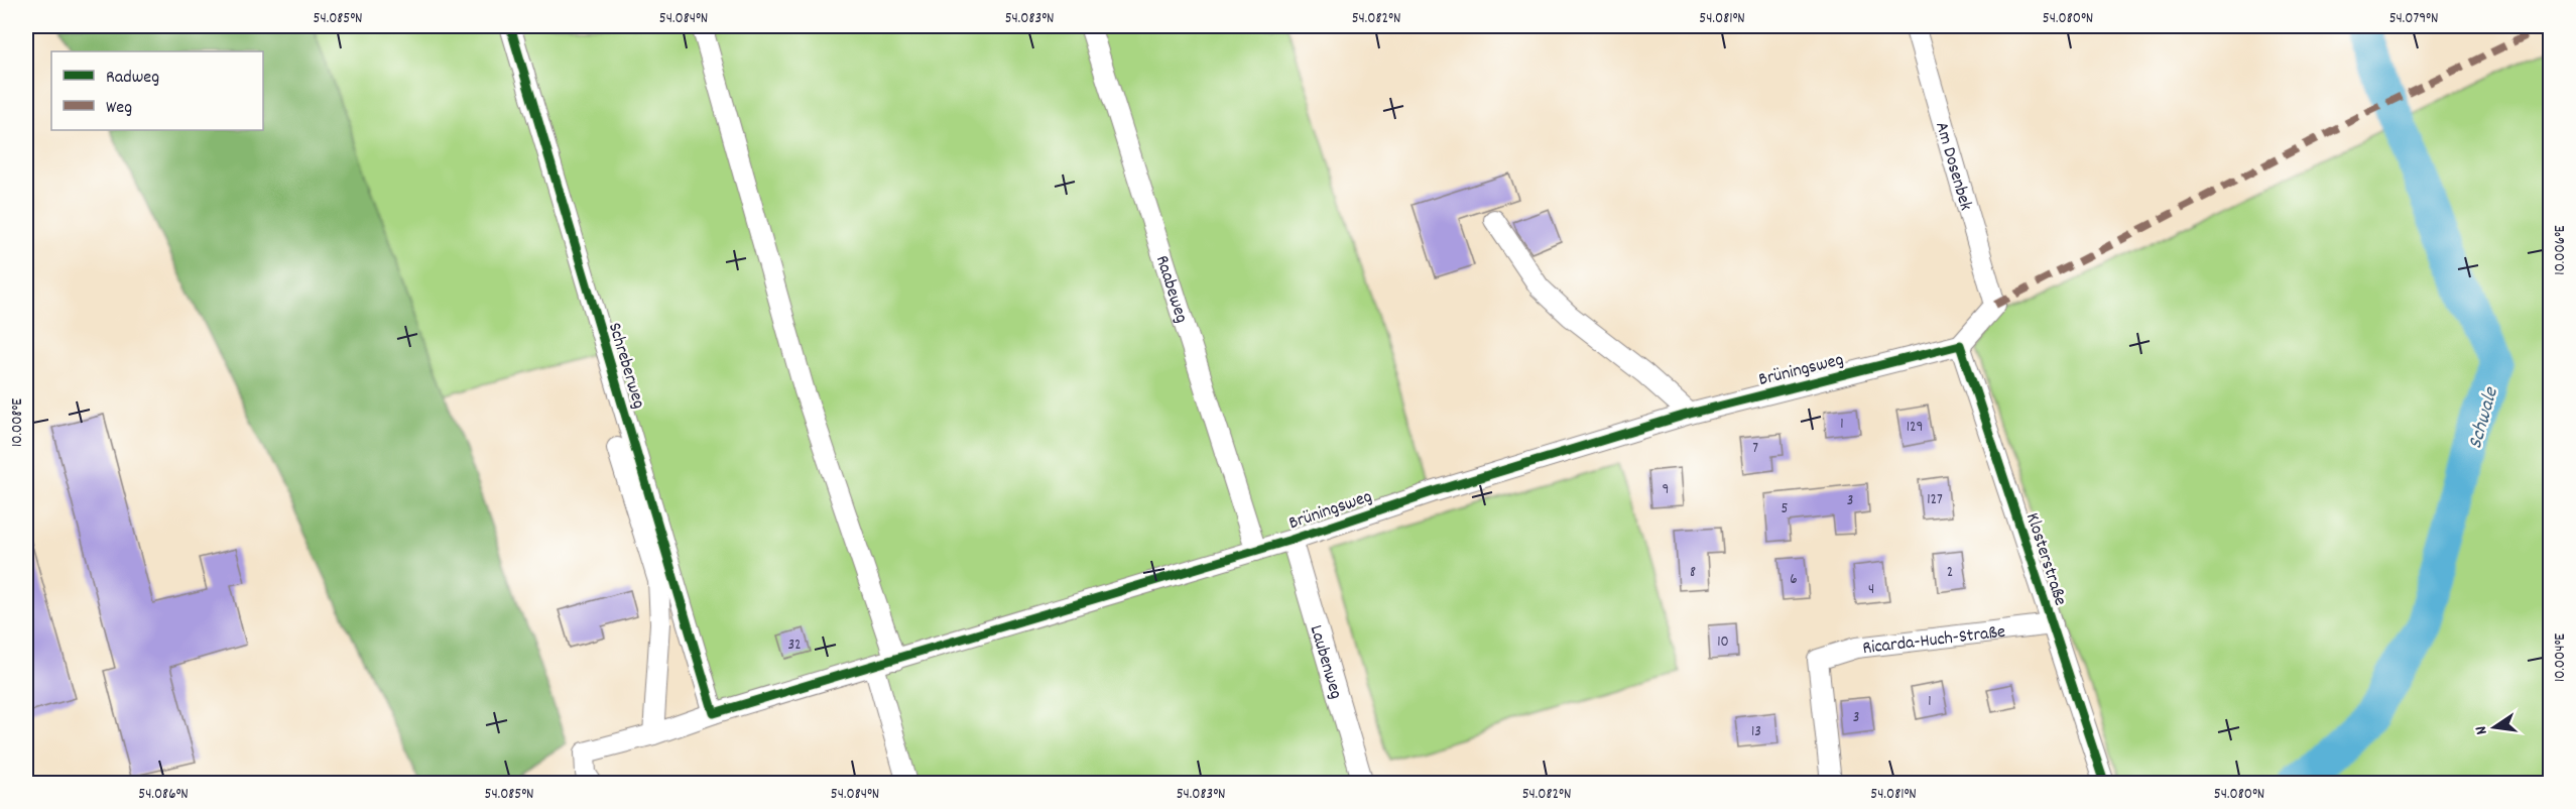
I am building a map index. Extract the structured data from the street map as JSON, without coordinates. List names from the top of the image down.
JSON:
{
  "streets": {
    "street": [
      "Am Dosenbek",
      "Raabeweg",
      "Schreberweg",
      "Brüningsweg",
      "Klosterstraße",
      "Ricarda-Huch-Straße",
      "Laubenweg"
    ]
  },
  "crossings": [
    ["Am Dosenbek", "Brüningsweg"],
    ["Am Dosenbek", "Klosterstraße"],
    ["Raabeweg", "Brüningsweg"],
    ["Schreberweg", "Brüningsweg"],
    ["Brüningsweg", "Klosterstraße"],
    ["Brüningsweg", "Laubenweg"],
    ["Klosterstraße", "Ricarda-Huch-Straße"]
  ],
  "water": ["Schwale"],
  "house_numbers": [
    "1",
    "129",
    "7",
    "9",
    "127",
    "3",
    "5",
    "8",
    "2",
    "6",
    "4",
    "10",
    "32",
    "1",
    "3",
    "13"
  ],
  "legend": ["Radweg", "Weg"],
  "north": "left",
  "coordinates": [
    "54.085°N",
    "54.084°N",
    "54.083°N",
    "54.082°N",
    "54.081°N",
    "54.080°N",
    "54.079°N",
    "10.006°E",
    "10.008°E",
    "10.004°E",
    "54.086°N"
  ]
}
